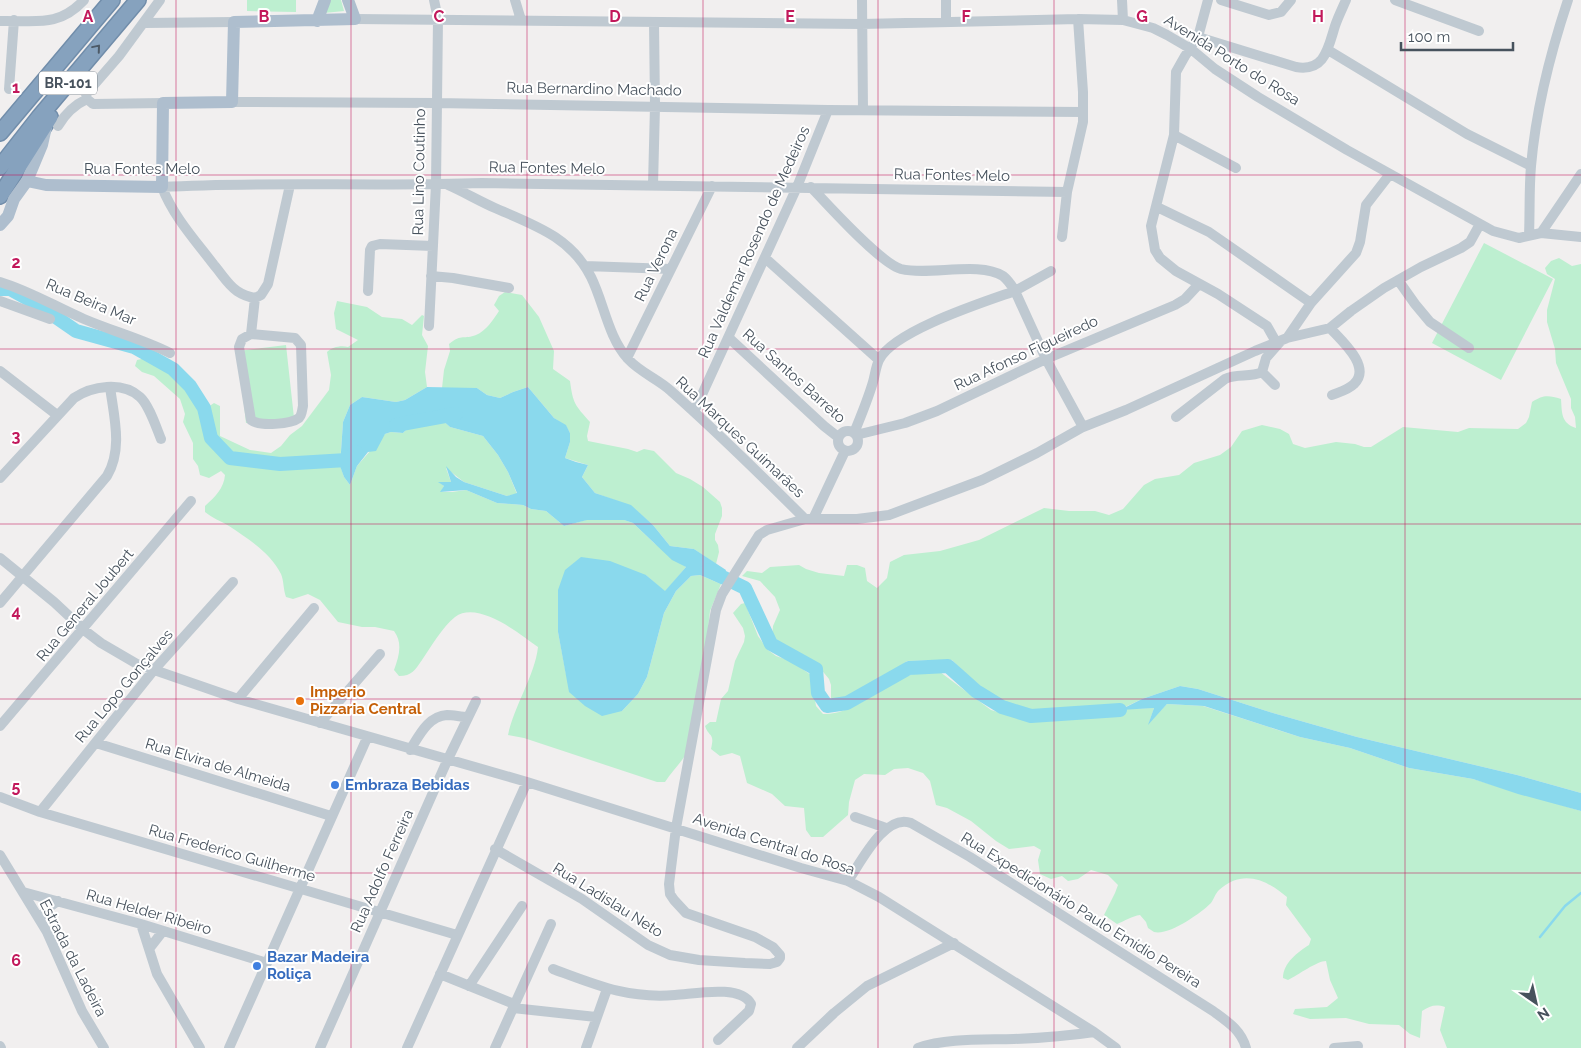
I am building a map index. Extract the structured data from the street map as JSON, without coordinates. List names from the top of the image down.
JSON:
{
  "streets": {
    "highway": ["BR-101"],
    "main road": ["Avenida Porto do Rosa", "Rua Bernardino Machado", "Rua Fontes Melo"],
    "street": [
      "Rua Lino Coutinho",
      "Rua Valdemar Rosendo de Medeiros",
      "Rua Verona",
      "Rua Beira Mar",
      "Rua Afonso Figueiredo",
      "Rua Santos Barreto",
      "Rua Marques Guimarães",
      "Rua General Joubert",
      "Rua Lopo Gonçalves",
      "Rua Elvira de Almeida",
      "Avenida Central do Rosa",
      "Rua Frederico Guilherme",
      "Rua Adolfo Ferreira",
      "Rua Ladislau Neto",
      "Rua Expedicionário Paulo Emídio Pereira",
      "Rua Helder Ribeiro",
      "Estrada da Ladeira"
    ]
  },
  "crossings": [
    ["Avenida Porto do Rosa", "Rua Lino Coutinho"],
    ["Rua Bernardino Machado", "Rua Lino Coutinho"],
    ["Rua Bernardino Machado", "Rua Valdemar Rosendo de Medeiros"],
    ["Rua Fontes Melo", "Rua Lino Coutinho"],
    ["Rua Fontes Melo", "Rua Valdemar Rosendo de Medeiros"],
    ["Rua Fontes Melo", "Rua Verona"],
    ["Rua Fontes Melo", "Rua Marques Guimarães"],
    ["Rua Valdemar Rosendo de Medeiros", "Rua Santos Barreto"],
    ["Rua Valdemar Rosendo de Medeiros", "Rua Marques Guimarães"],
    ["Rua Verona", "Rua Marques Guimarães"],
    ["Rua Afonso Figueiredo", "Rua Santos Barreto"],
    ["Rua Marques Guimarães", "Avenida Central do Rosa"],
    ["Rua Marques Guimarães", "Rua Ladislau Neto"],
    ["Rua General Joubert", "Avenida Central do Rosa"],
    ["Rua Lopo Gonçalves", "Rua Elvira de Almeida"],
    ["Rua Lopo Gonçalves", "Avenida Central do Rosa"],
    ["Rua Lopo Gonçalves", "Rua Frederico Guilherme"],
    ["Avenida Central do Rosa", "Rua Adolfo Ferreira"],
    ["Avenida Central do Rosa", "Rua Ladislau Neto"],
    ["Rua Frederico Guilherme", "Rua Adolfo Ferreira"],
    ["Rua Helder Ribeiro", "Estrada da Ladeira"]
  ],
  "places": ["Imperio Pizzaria Central", "Embraza Bebidas", "Bazar Madeira Roliça"],
  "scale_bar": "100 m",
  "north": "bottom right",
  "grid": {
    "columns": [
      "A",
      "B",
      "C",
      "D",
      "E",
      "F",
      "G",
      "H"
    ],
    "rows": [
      "1",
      "2",
      "3",
      "4",
      "5",
      "6"
    ]
  }
}
